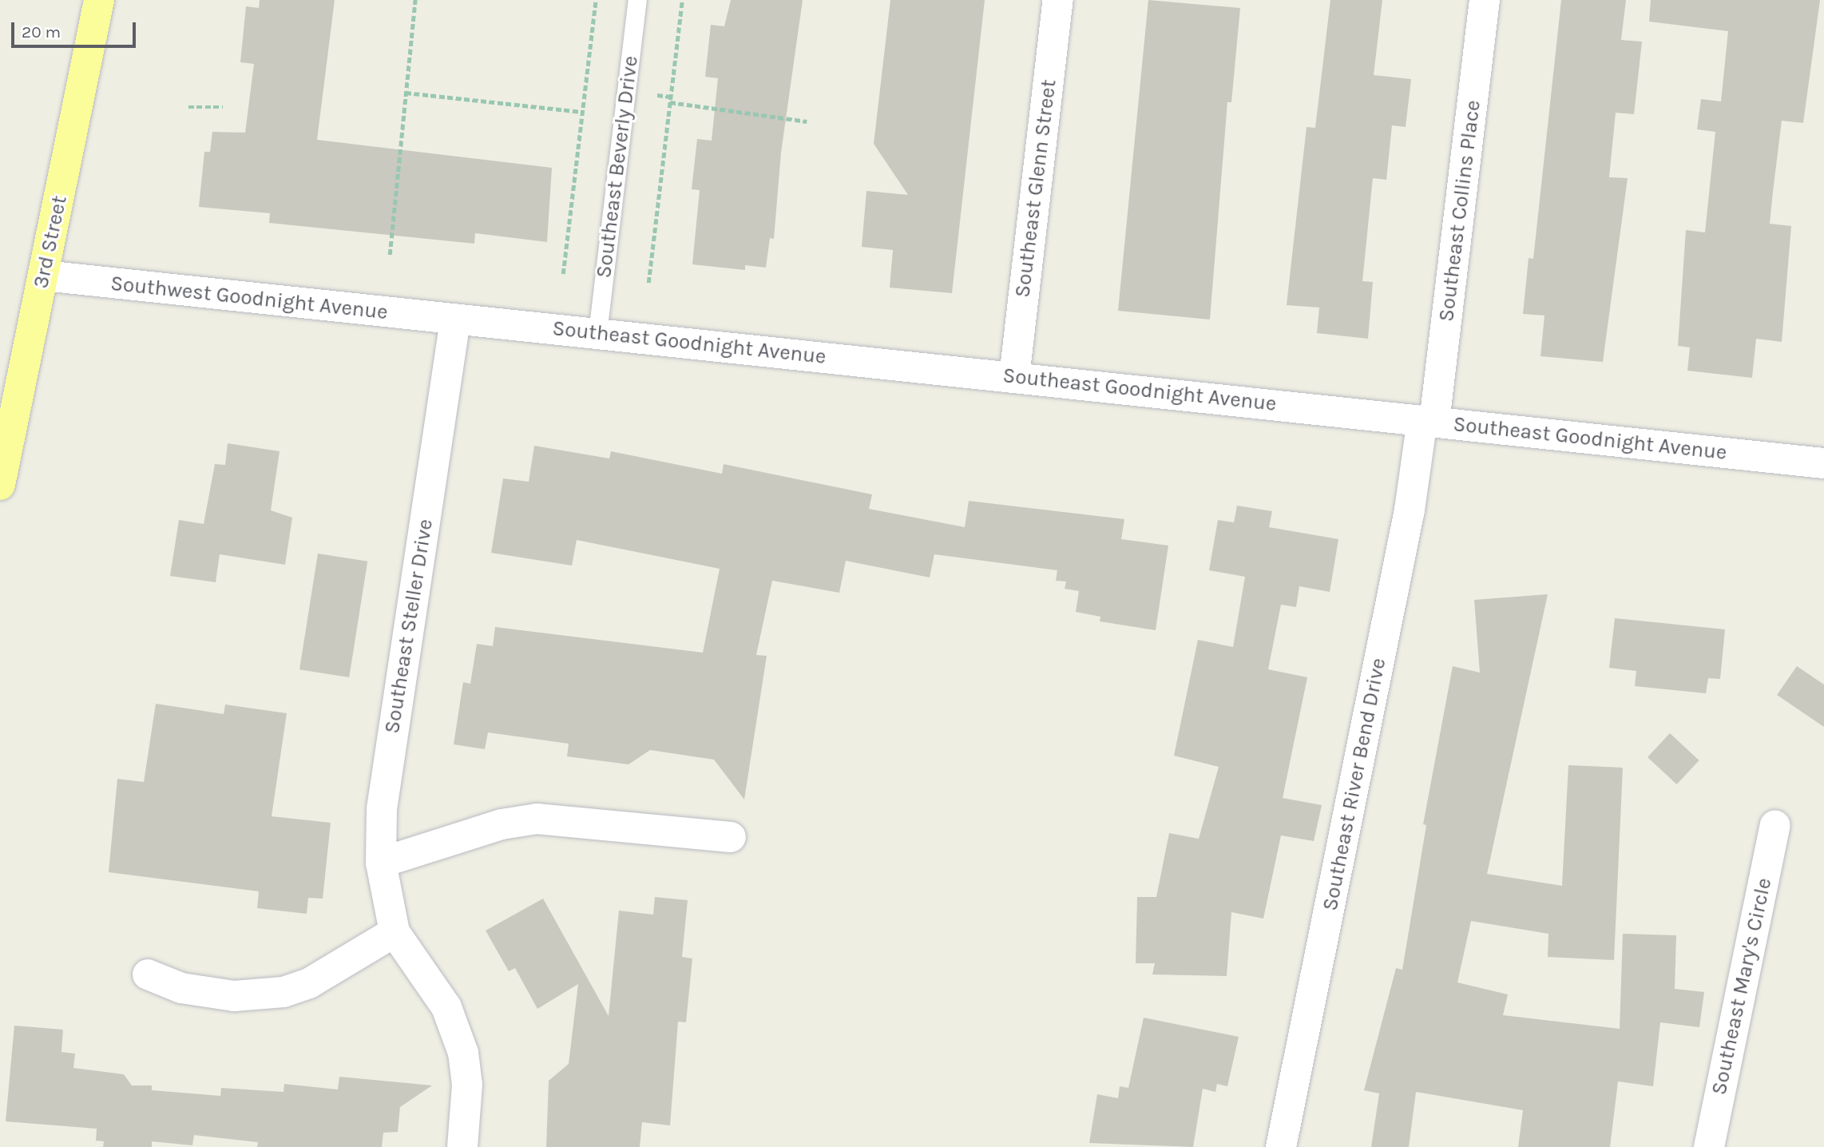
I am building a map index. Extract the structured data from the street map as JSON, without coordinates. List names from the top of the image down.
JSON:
{
  "streets": {
    "highway": ["3rd Street"],
    "street": [
      "Southeast Glenn Street",
      "Southeast Collins Place",
      "Southwest Goodnight Avenue",
      "Southeast Goodnight Avenue",
      "Southeast Steller Drive",
      "Southeast River Bend Drive",
      "Southeast Mary's Circle"
    ],
    "lane": ["Southeast Beverly Drive"]
  },
  "crossings": [
    ["Southeast Beverly Drive", "Southeast Goodnight Avenue"],
    ["Southeast Glenn Street", "Southeast Goodnight Avenue"],
    ["Southeast Collins Place", "Southeast Goodnight Avenue"],
    ["Southeast Collins Place", "Southeast River Bend Drive"],
    ["3rd Street", "Southwest Goodnight Avenue"],
    ["Southwest Goodnight Avenue", "Southeast Goodnight Avenue"],
    ["Southwest Goodnight Avenue", "Southeast Steller Drive"],
    ["Southeast Goodnight Avenue", "Southeast Steller Drive"],
    ["Southeast Goodnight Avenue", "Southeast River Bend Drive"]
  ],
  "scale_bar": "20 m"
}
